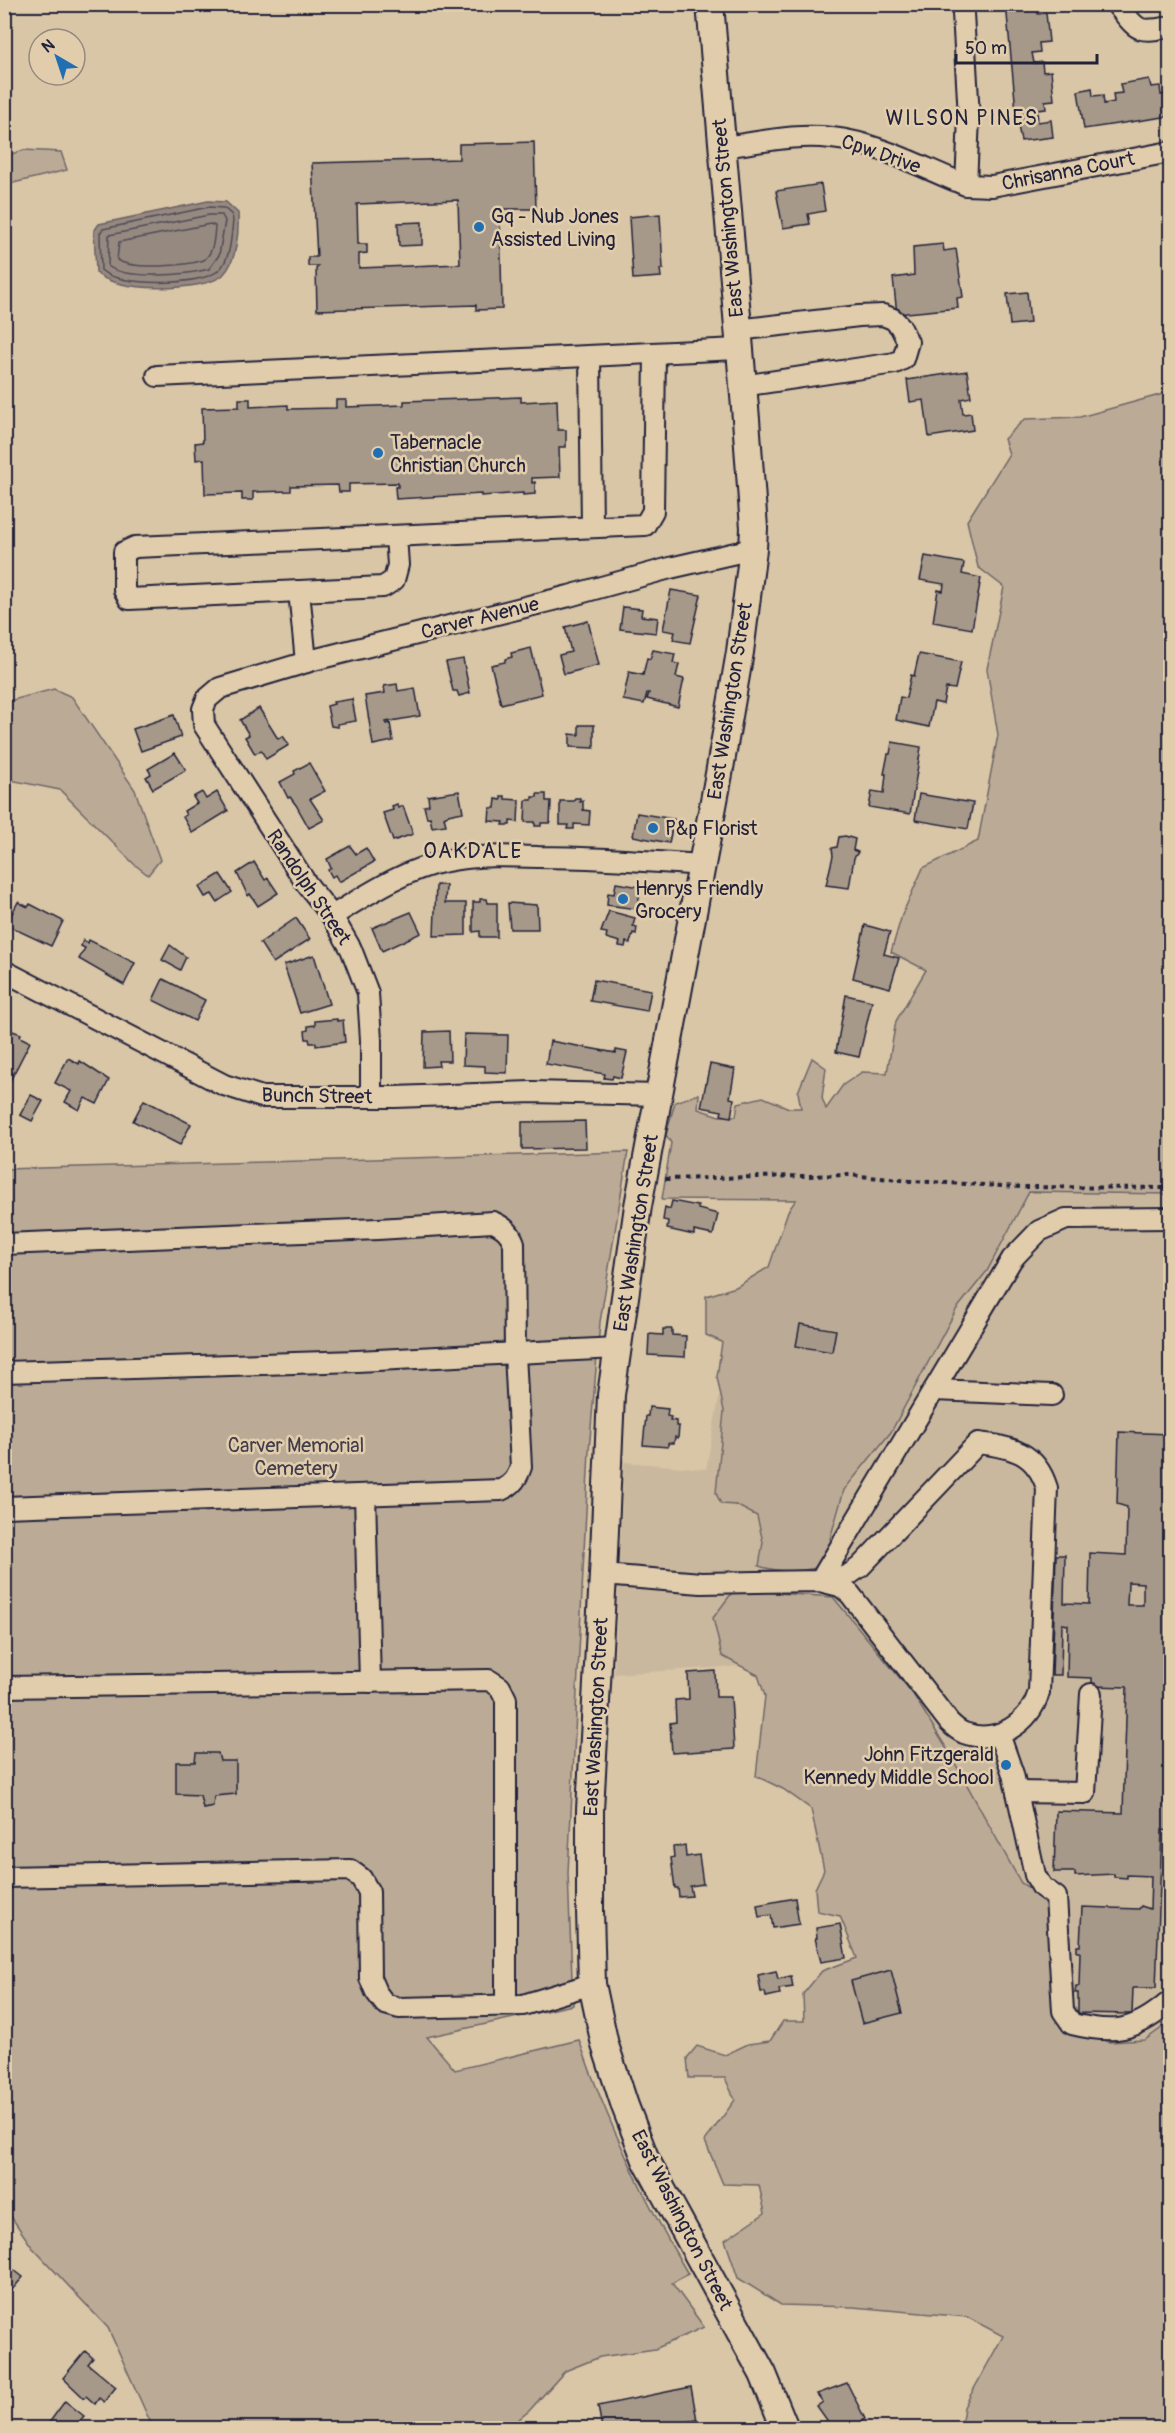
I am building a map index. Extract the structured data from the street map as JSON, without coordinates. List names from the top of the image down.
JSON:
{
  "streets": {
    "main road": ["East Washington Street"],
    "street": [
      "Cpw Drive",
      "Chrisanna Court",
      "Carver Avenue",
      "Randolph Street",
      "Bunch Street"
    ]
  },
  "crossings": [
    ["Cpw Drive", "Chrisanna Court"],
    ["Cpw Drive", "East Washington Street"],
    ["East Washington Street", "Carver Avenue"],
    ["East Washington Street", "Bunch Street"],
    ["Carver Avenue", "Randolph Street"],
    ["Randolph Street", "Bunch Street"]
  ],
  "districts": ["WILSON PINES", "OAKDALE"],
  "parks": ["Carver Memorial Cemetery"],
  "places": [
    "Gq - Nub Jones Assisted Living",
    "Tabernacle Christian Church",
    "P&p Florist",
    "Henrys Friendly Grocery",
    "John Fitzgerald Kennedy Middle School"
  ],
  "scale_bar": "50 m",
  "north": "top left"
}
